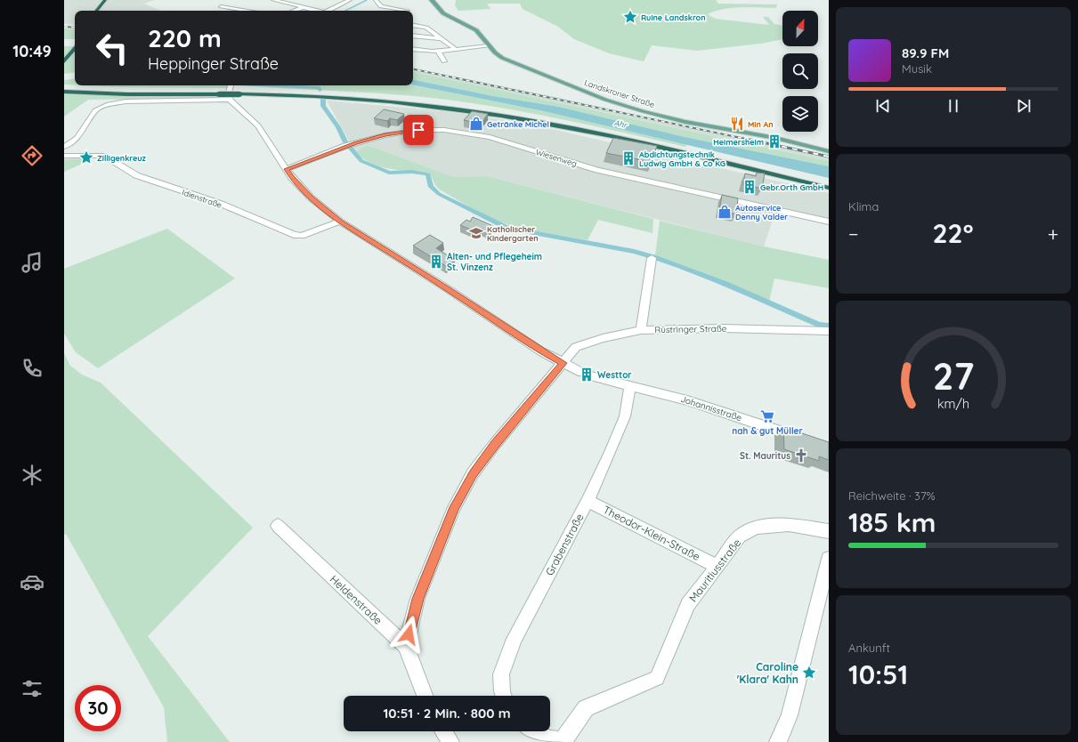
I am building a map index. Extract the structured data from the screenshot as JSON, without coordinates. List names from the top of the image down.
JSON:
{
  "streets": {
    "main road": ["Landskroner Straße"],
    "street": [
      "Wiesenweg",
      "Idienstraße",
      "Rüstringer Straße",
      "Johannisstraße",
      "Theodor-Klein-Straße",
      "Grabenstraße",
      "Mauritiusstraße",
      "Heldenstraße"
    ]
  },
  "crossings": [
    ["Wiesenweg", "Johannisstraße"],
    ["Idienstraße", "Johannisstraße"],
    ["Rüstringer Straße", "Johannisstraße"],
    ["Rüstringer Straße", "Heldenstraße"],
    ["Johannisstraße", "Grabenstraße"],
    ["Theodor-Klein-Straße", "Grabenstraße"],
    ["Theodor-Klein-Straße", "Mauritiusstraße"]
  ],
  "water": ["Ahr"],
  "places": {
    "place": ["Ruine Landskron", "Zilligenkreuz", "Caroline 'Klara' Kahn"],
    "shop": ["Getränke Michel", "Autoservice Denny Valder"],
    "restaurant": ["Min An"],
    "building": [
      "Heimersheim",
      "Abdichtungstechnik Ludwig GmbH & Co KG",
      "Gebr.Orth GmbH",
      "Alten- und Pflegeheim St. Vinzenz",
      "Westtor"
    ],
    "school or university": ["Katholischer Kindergarten"],
    "supermarket": ["nah & gut Müller"],
    "church": ["St. Mauritus"]
  },
  "north": "top",
  "page": {
    "tabs": "10:49",
    "turn": ["220 m", "Heppinger Straße"],
    "song": ["89.9 FM", "Musik"],
    "tile": [
      "Klima",
      ["Reichweite · 37%", "185 km"],
      ["Ankunft", "10:51"]
    ],
    "heat": ["−", "22°", "+"],
    "limit": "30",
    "trip": "10:51 · 2 Min. · 800 m",
    "gauge": ["27", "km/h"]
  }
}
